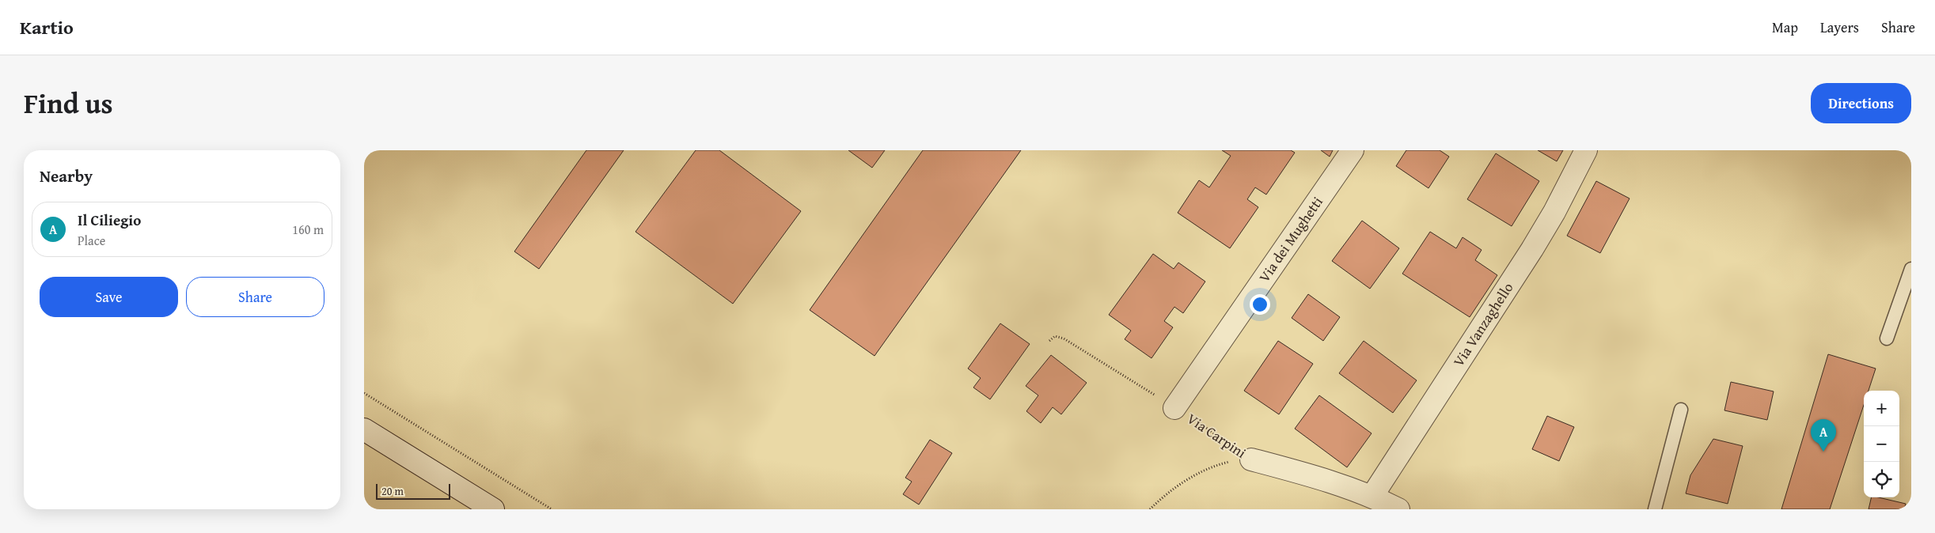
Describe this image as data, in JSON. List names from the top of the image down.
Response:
{
  "streets": {
    "street": ["Via dei Mughetti", "Via Vanzaghello", "Via Carpini"]
  },
  "crossings": [
    ["Via dei Mughetti", "Via Carpini"],
    ["Via Vanzaghello", "Via Carpini"]
  ],
  "scale_bar": "20 m",
  "page": {
    "header": "Kartio",
    "nav": ["Map", "Layers", "Share"],
    "title": "Find us",
    "buttons": [
      "Directions",
      ["Save", "Share"]
    ],
    "heading": "Nearby",
    "list": [
      {
        "mark": "A",
        "name": "Il Ciliegio",
        "note": "Place",
        "value": "160 m"
      }
    ],
    "map_buttons": ["+", "−"],
    "pins": "A",
    "scale": "20 m"
  }
}
